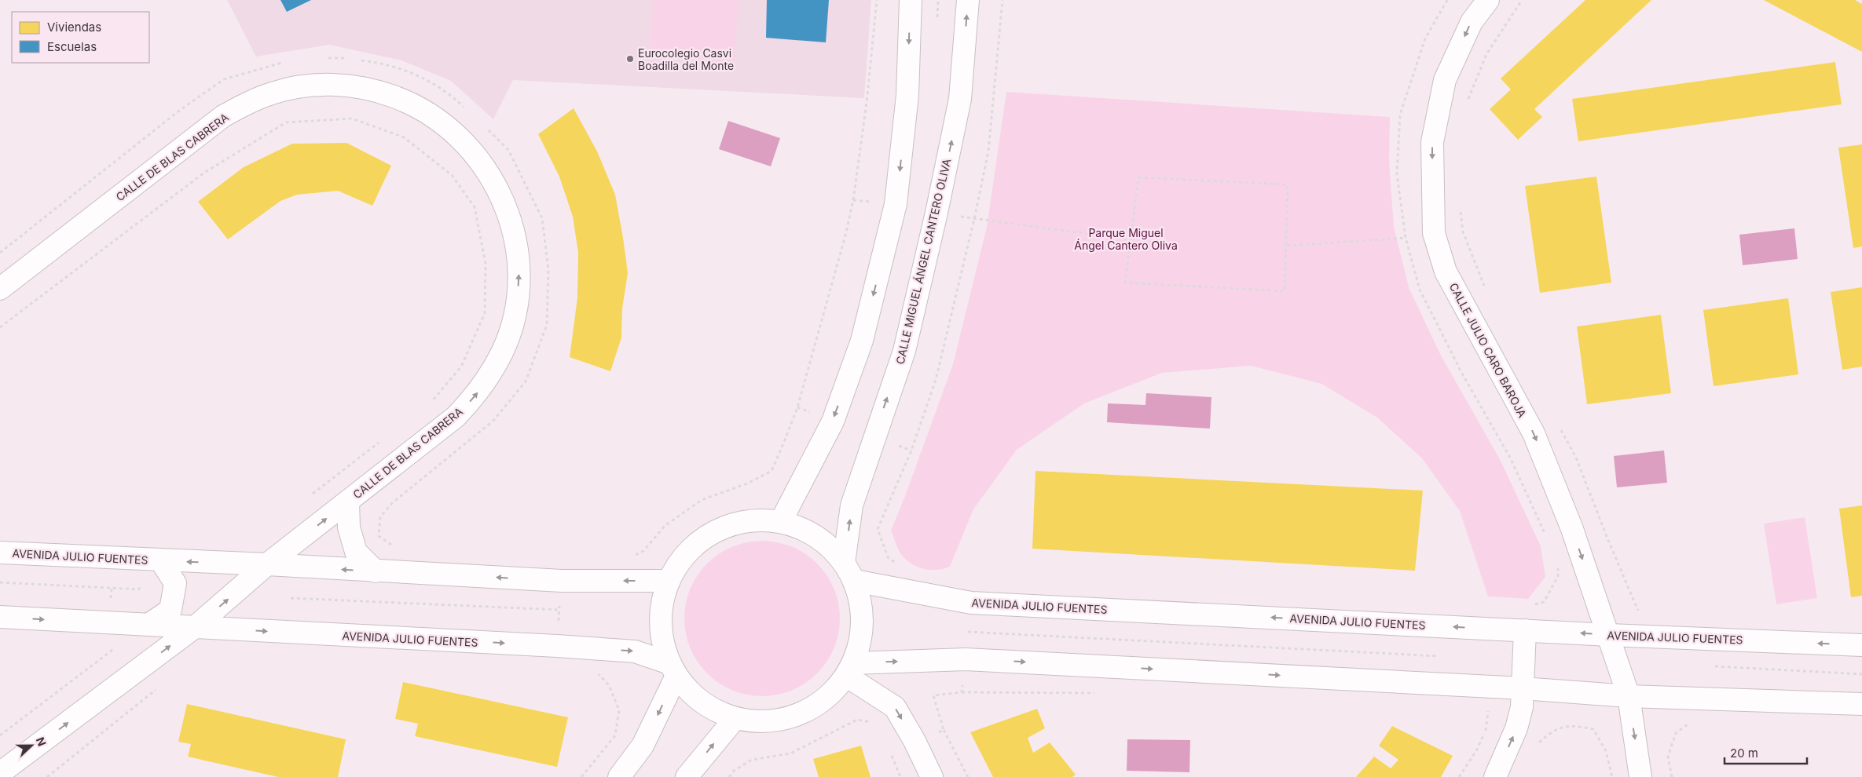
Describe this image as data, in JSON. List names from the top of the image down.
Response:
{
  "streets": {
    "street": [
      "CALLE DE BLAS CABRERA",
      "CALLE MIGUEL ÁNGEL CANTERO OLIVA",
      "CALLE JULIO CARO BAROJA",
      "AVENIDA JULIO FUENTES"
    ]
  },
  "crossings": [
    ["CALLE DE BLAS CABRERA", "AVENIDA JULIO FUENTES"],
    ["CALLE JULIO CARO BAROJA", "AVENIDA JULIO FUENTES"]
  ],
  "one_way": ["CALLE JULIO CARO BAROJA"],
  "parks": ["Parque Miguel Ángel Cantero Oliva"],
  "places": ["Eurocolegio Casvi Boadilla del Monte"],
  "legend": ["Viviendas", "Escuelas"],
  "scale_bar": "20 m",
  "north": "right"
}
